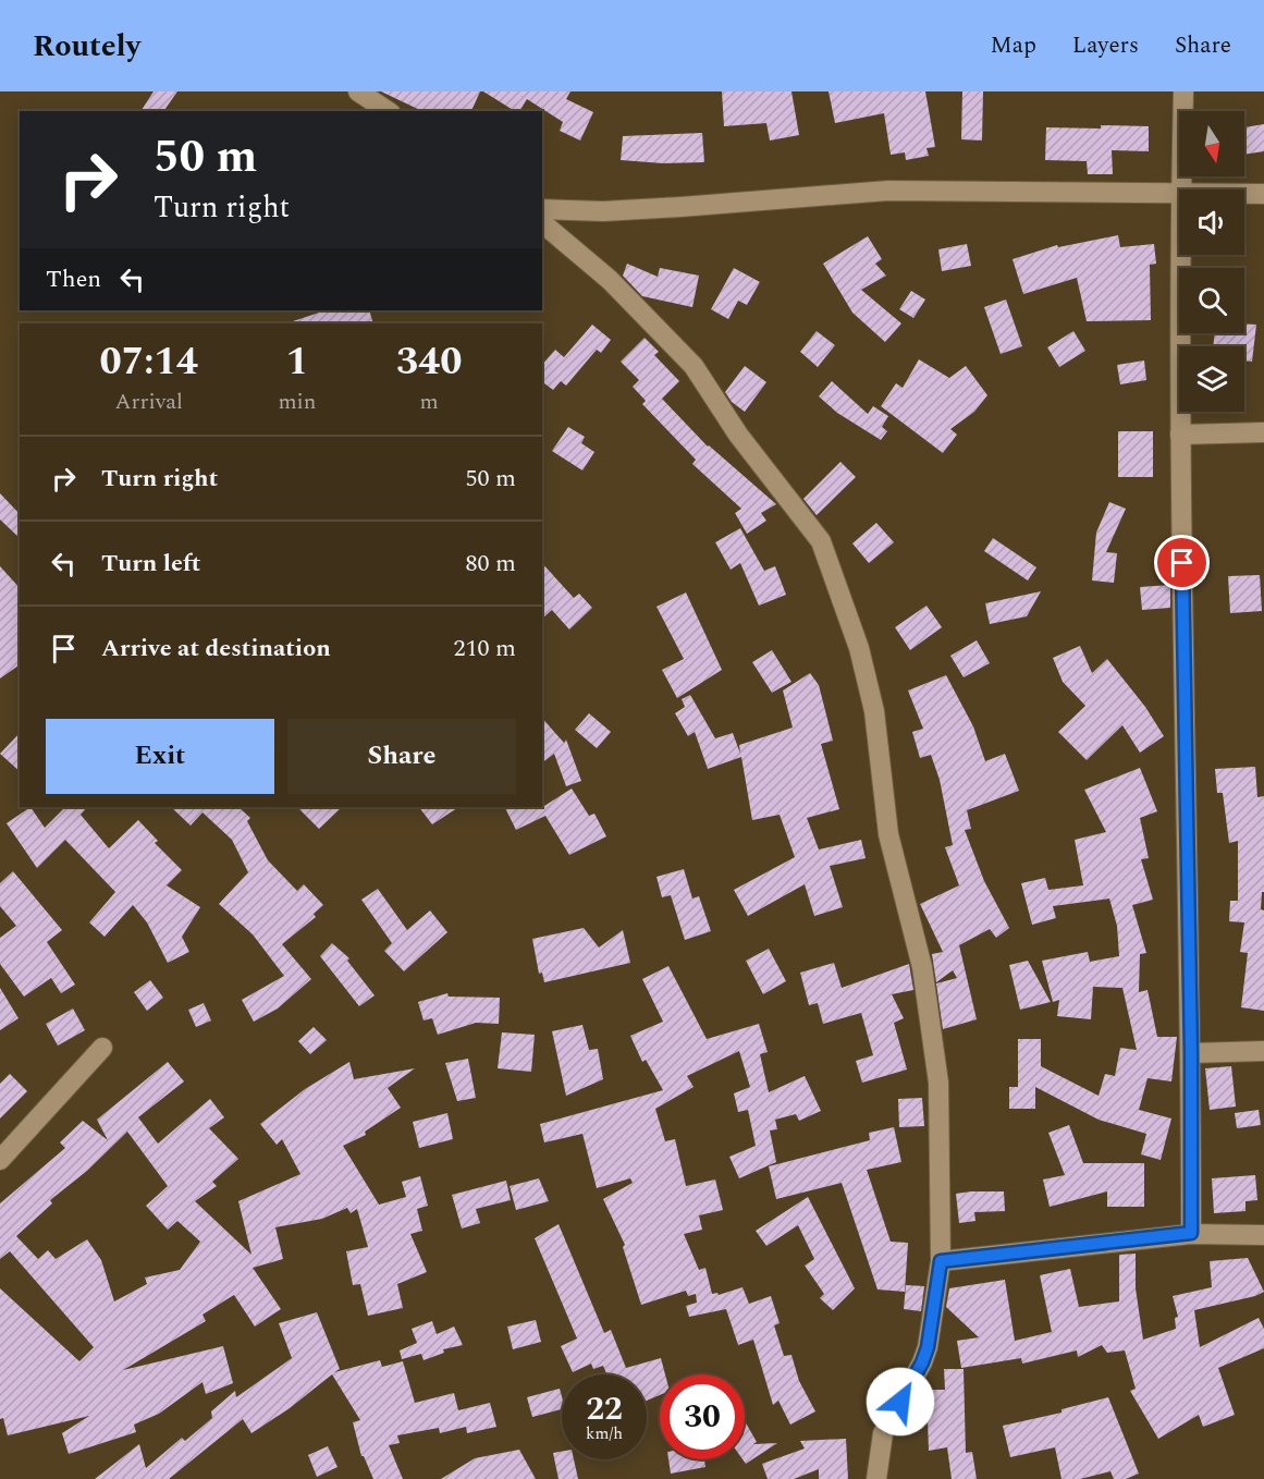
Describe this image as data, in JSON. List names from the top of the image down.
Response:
{
  "north": "bottom",
  "page": {
    "header": "Routely",
    "nav": ["Map", "Layers", "Share"],
    "turn": ["50 m", "Turn right"],
    "then": "Then",
    "eta": [
      "07:14",
      "Arrival",
      "1",
      "min",
      "340",
      "m"
    ],
    "list": [
      {
        "name": "Turn right",
        "value": "50 m"
      },
      {
        "name": "Turn left",
        "value": "80 m"
      },
      {
        "name": "Arrive at destination",
        "value": "210 m"
      }
    ],
    "buttons": ["Exit", "Share"],
    "speed": "22 km/h",
    "limit": "30"
  }
}
